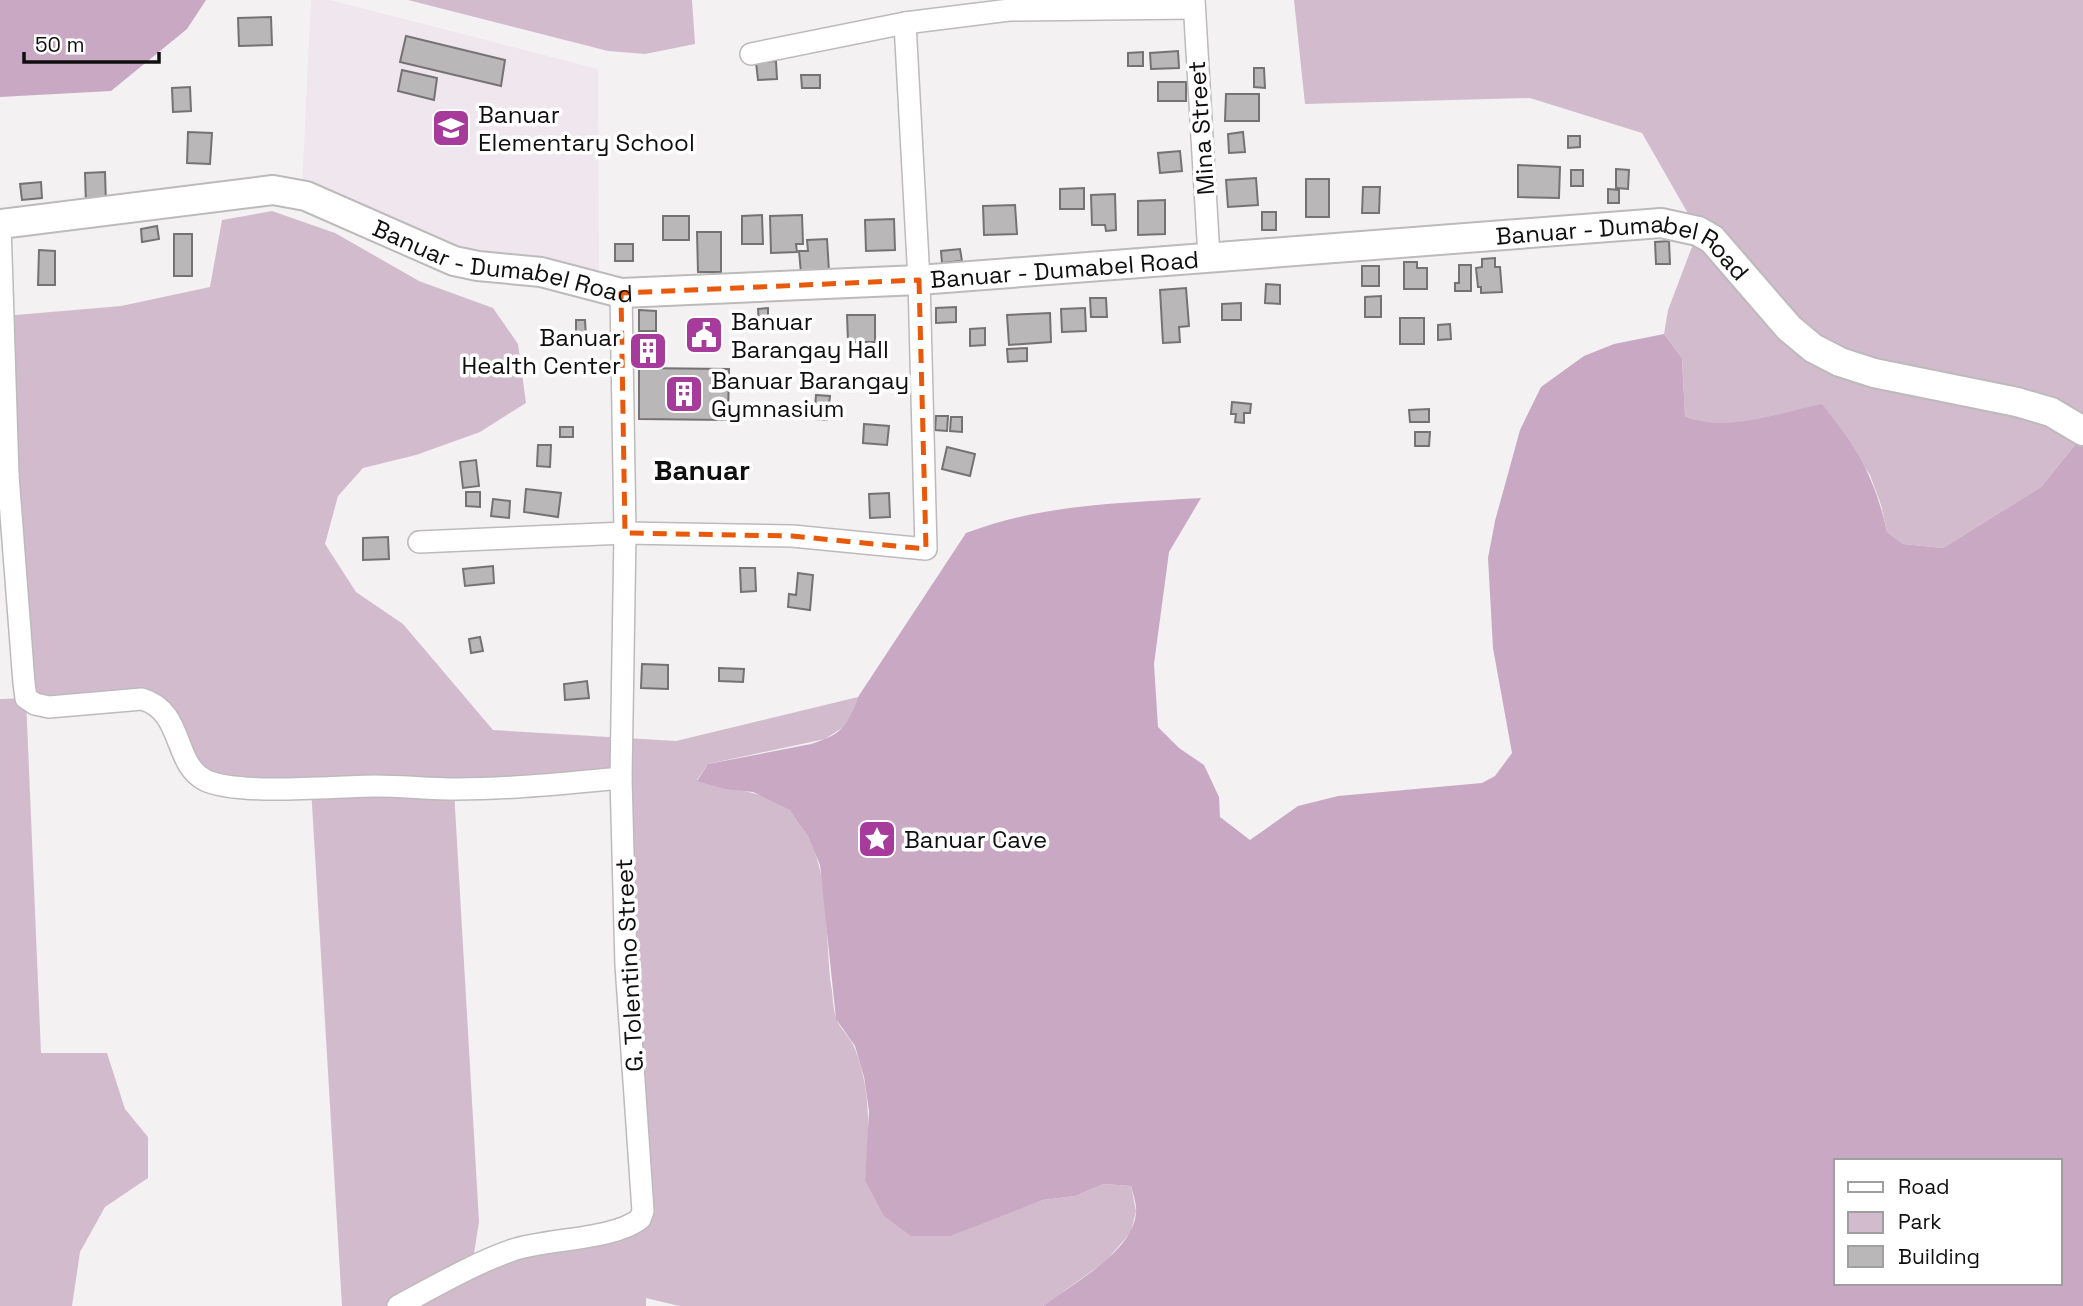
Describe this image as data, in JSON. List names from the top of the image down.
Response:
{
  "streets": {
    "street": ["Mina Street", "Banuar - Dumabel Road", "G. Tolentino Street"]
  },
  "crossings": [
    ["Mina Street", "Banuar - Dumabel Road"],
    ["Banuar - Dumabel Road", "G. Tolentino Street"]
  ],
  "districts": ["Banuar"],
  "places": {
    "school or university": ["Banuar Elementary School"],
    "public building": ["Banuar Barangay Hall"],
    "building": ["Banuar Health Center", "Banuar Barangay Gymnasium"],
    "place": ["Banuar Cave"]
  },
  "legend": ["Road", "Park", "Building"],
  "scale_bar": "50 m"
}
